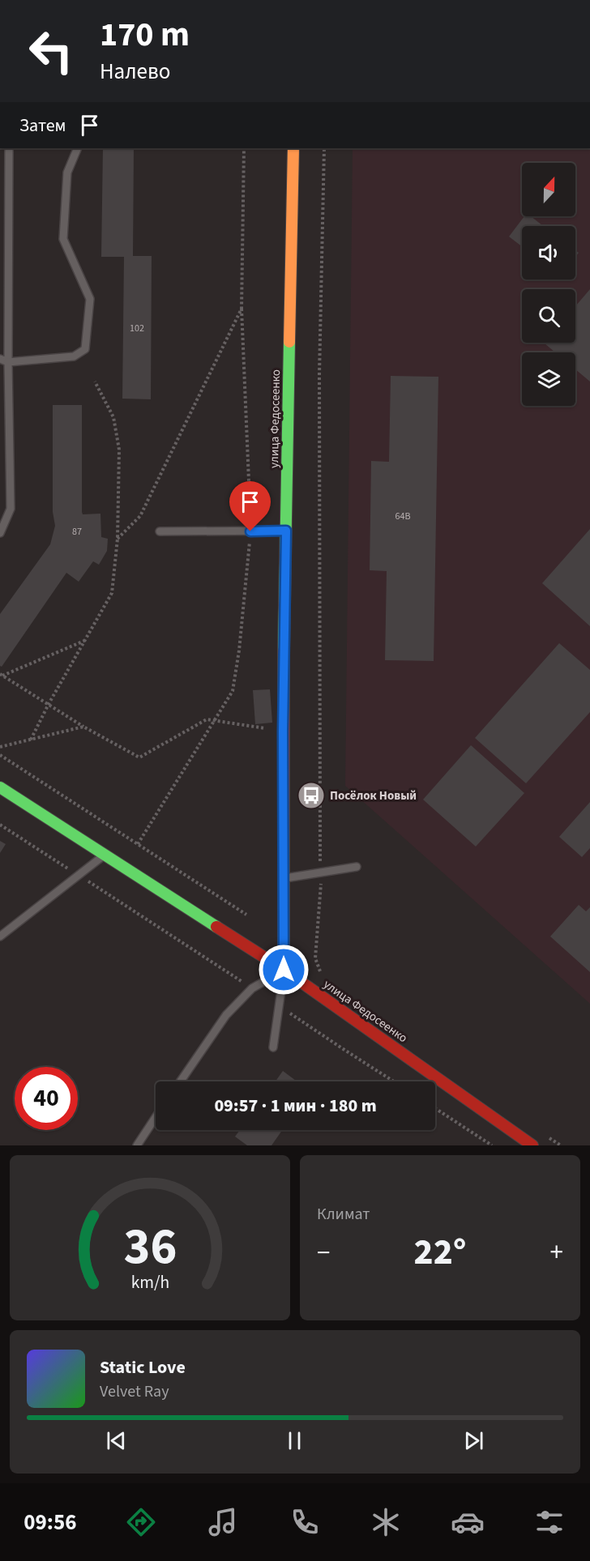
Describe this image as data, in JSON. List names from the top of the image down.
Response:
{
  "streets": {
    "street": ["улица Федосеенко"]
  },
  "places": {
    "bus stop": ["Посёлок Новый"]
  },
  "house_numbers": ["102", "64В", "87"],
  "north": "top",
  "page": {
    "turn": ["170 m", "Налево"],
    "then": "Затем",
    "limit": "40",
    "trip": "09:57 · 1 мин · 180 m",
    "tile": "Климат",
    "heat": ["−", "22°", "+"],
    "song": ["Static Love", "Velvet Ray"],
    "tabs": "09:56",
    "gauge": ["36", "km/h"]
  }
}
